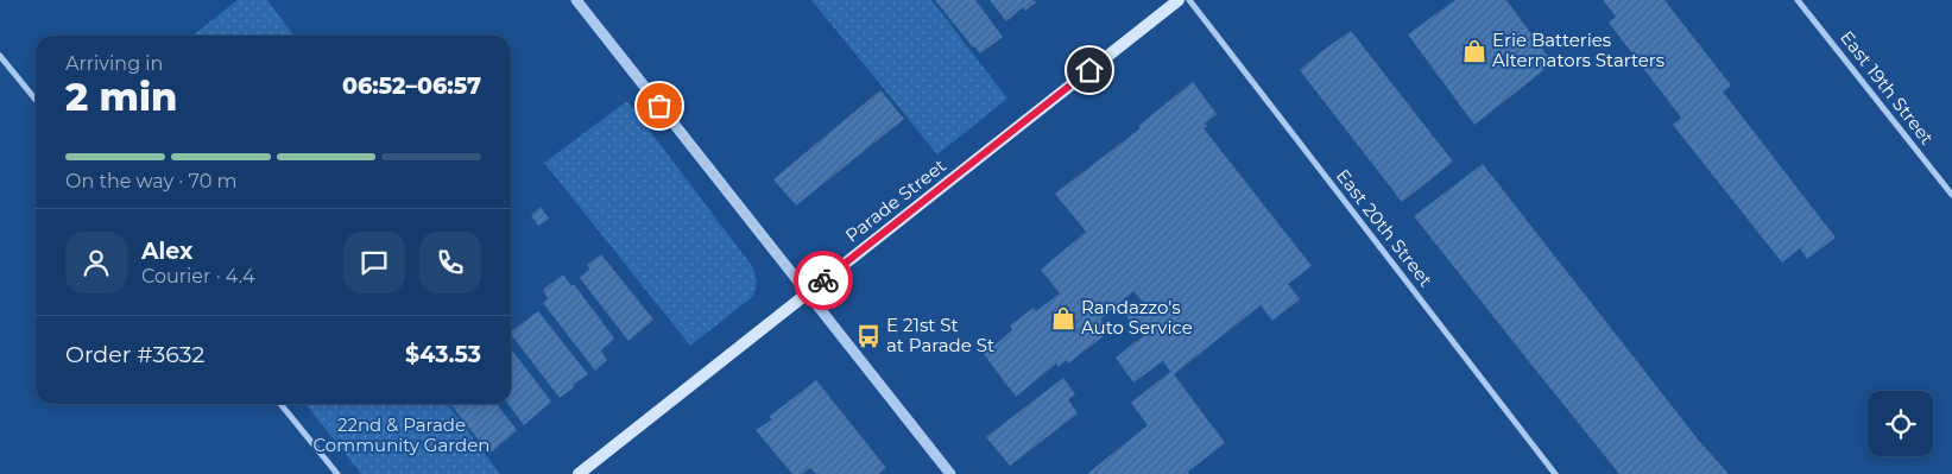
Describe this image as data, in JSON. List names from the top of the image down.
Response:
{
  "streets": {
    "main road": ["Parade Street"],
    "street": ["East 19th Street", "East 20th Street"]
  },
  "parks": ["22nd & Parade Community Garden"],
  "places": {
    "shop": ["Erie Batteries Alternators Starters", "Randazzo's Auto Service"],
    "bus stop": ["E 21st St at Parade St"]
  },
  "page": {
    "heading": ["2 min", "Arriving in", "06:52–06:57"],
    "panel": [
      "Alex",
      "Courier · 4.4",
      "Order #3632",
      "$43.53"
    ],
    "bar": "On the way · 70 m"
  }
}
